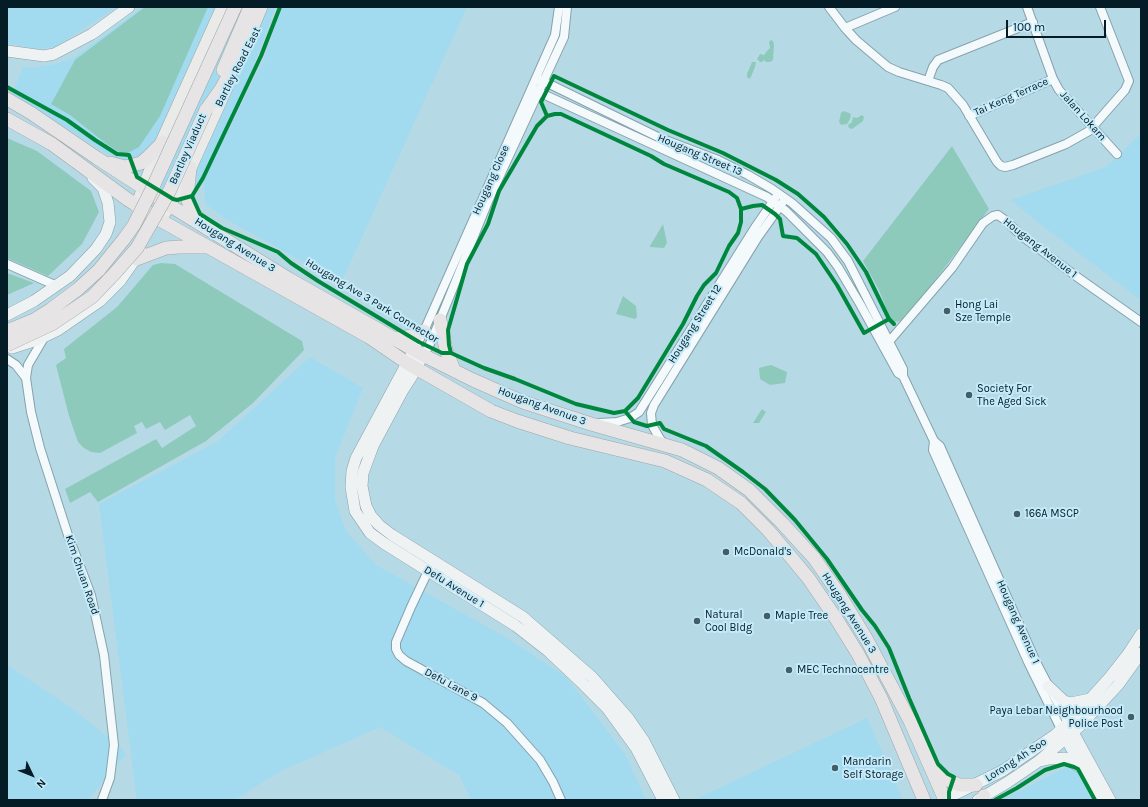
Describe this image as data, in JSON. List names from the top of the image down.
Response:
{
  "streets": {
    "highway": ["Bartley Viaduct", "Hougang Avenue 3"],
    "main road": [
      "Bartley Road East",
      "Hougang Avenue 1",
      "Defu Avenue 1",
      "Lorong Ah Soo"
    ],
    "street": [
      "Tai Keng Terrace",
      "Jalan Lokam",
      "Hougang Street 13",
      "Hougang Close",
      "Hougang Street 12",
      "Kim Chuan Road",
      "Defu Lane 9"
    ],
    "cycle path": ["Hougang Ave 3 Park Connector"]
  },
  "crossings": [
    ["Bartley Road East", "Bartley Viaduct"],
    ["Bartley Road East", "Hougang Avenue 3"],
    ["Tai Keng Terrace", "Jalan Lokam"],
    ["Hougang Street 13", "Hougang Close"],
    ["Hougang Street 13", "Hougang Avenue 1"],
    ["Hougang Street 13", "Hougang Street 12"],
    ["Hougang Close", "Hougang Avenue 3"],
    ["Hougang Close", "Defu Avenue 1"],
    ["Hougang Avenue 3", "Hougang Street 12"],
    ["Hougang Avenue 3", "Defu Avenue 1"],
    ["Hougang Avenue 3", "Lorong Ah Soo"],
    ["Hougang Avenue 1", "Lorong Ah Soo"],
    ["Defu Avenue 1", "Defu Lane 9"]
  ],
  "places": [
    "Hong Lai Sze Temple",
    "Society For The Aged Sick",
    "166A MSCP",
    "McDonald's",
    "Maple Tree",
    "Natural Cool Bldg",
    "MEC Technocentre",
    "Paya Lebar Neighbourhood Police Post",
    "Mandarin Self Storage"
  ],
  "scale_bar": "100 m",
  "north": "bottom right"
}
